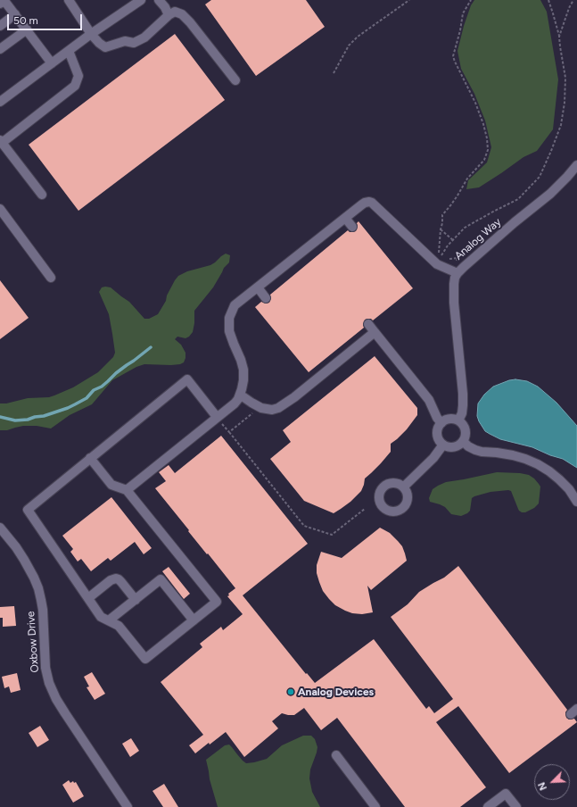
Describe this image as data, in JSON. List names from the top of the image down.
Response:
{
  "streets": {
    "street": ["Analog Way", "Oxbow Drive"]
  },
  "places": ["Analog Devices"],
  "scale_bar": "50 m",
  "north": "bottom left"
}
